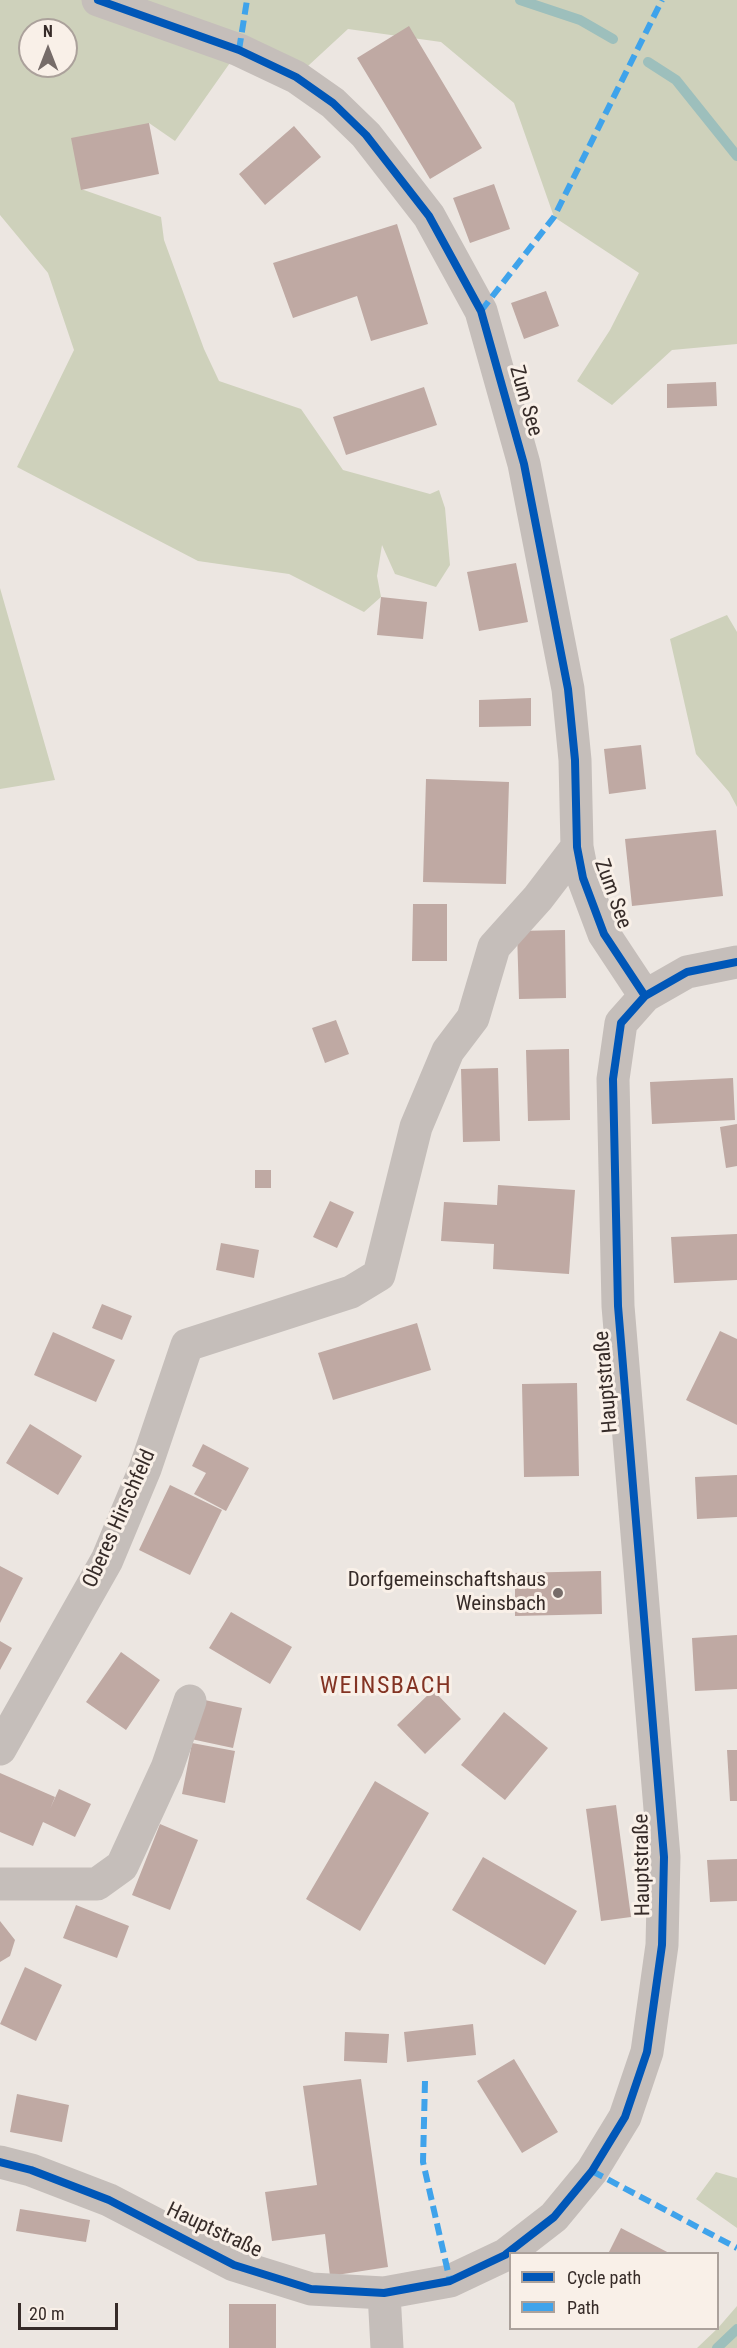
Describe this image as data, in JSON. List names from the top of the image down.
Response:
{
  "streets": {
    "street": ["Zum See", "Hauptstraße", "Oberes Hirschfeld"]
  },
  "crossings": [
    ["Zum See", "Hauptstraße"],
    ["Zum See", "Oberes Hirschfeld"]
  ],
  "districts": ["WEINSBACH"],
  "places": ["Dorfgemeinschaftshaus Weinsbach"],
  "legend": ["Cycle path", "Path"],
  "scale_bar": "20 m",
  "north": "top"
}
